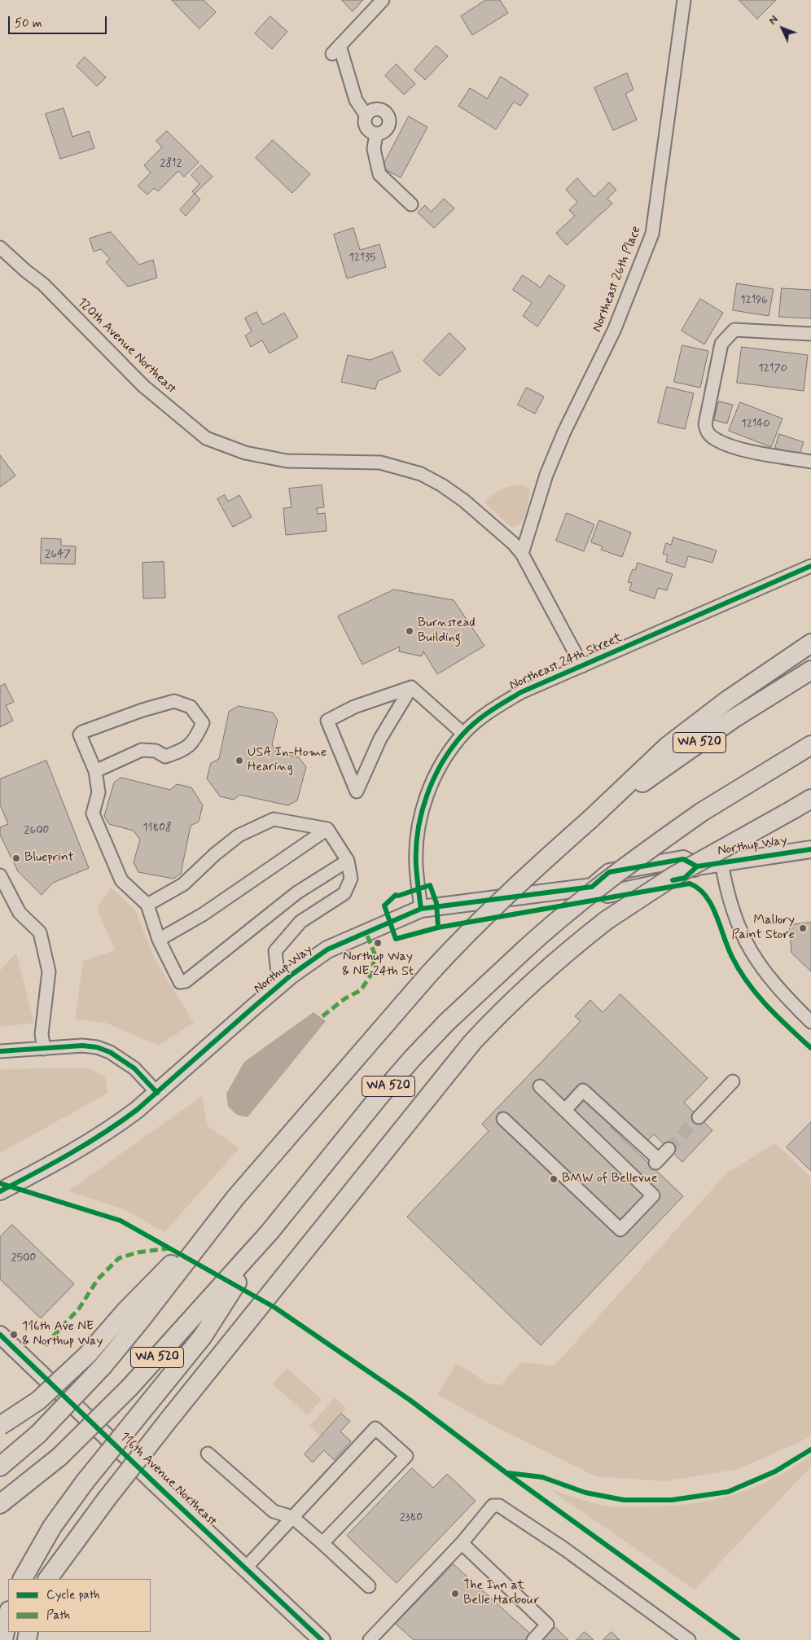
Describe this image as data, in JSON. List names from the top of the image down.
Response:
{
  "streets": {
    "highway": ["WA 520"],
    "main road": ["Northup Way", "116th Avenue Northeast"],
    "street": ["Northeast 26th Place", "120th Avenue Northeast", "Northeast 24th Street"]
  },
  "crossings": [
    ["Northeast 26th Place", "120th Avenue Northeast"],
    ["120th Avenue Northeast", "Northeast 24th Street"],
    ["Northeast 24th Street", "Northup Way"]
  ],
  "places": [
    "Burnstead Building",
    "USA In-Home Hearing",
    "Blueprint",
    "Mallory Paint Store",
    "Northup Way & NE 24th St",
    "BMW of Bellevue",
    "116th Ave NE & Northup Way",
    "The Inn at Belle Harbour"
  ],
  "house_numbers": [
    "2812",
    "12135",
    "12196",
    "12170",
    "12140",
    "2647",
    "11808",
    "2600",
    "2500",
    "2380"
  ],
  "legend": ["Cycle path", "Path"],
  "scale_bar": "50 m",
  "north": "top left"
}
